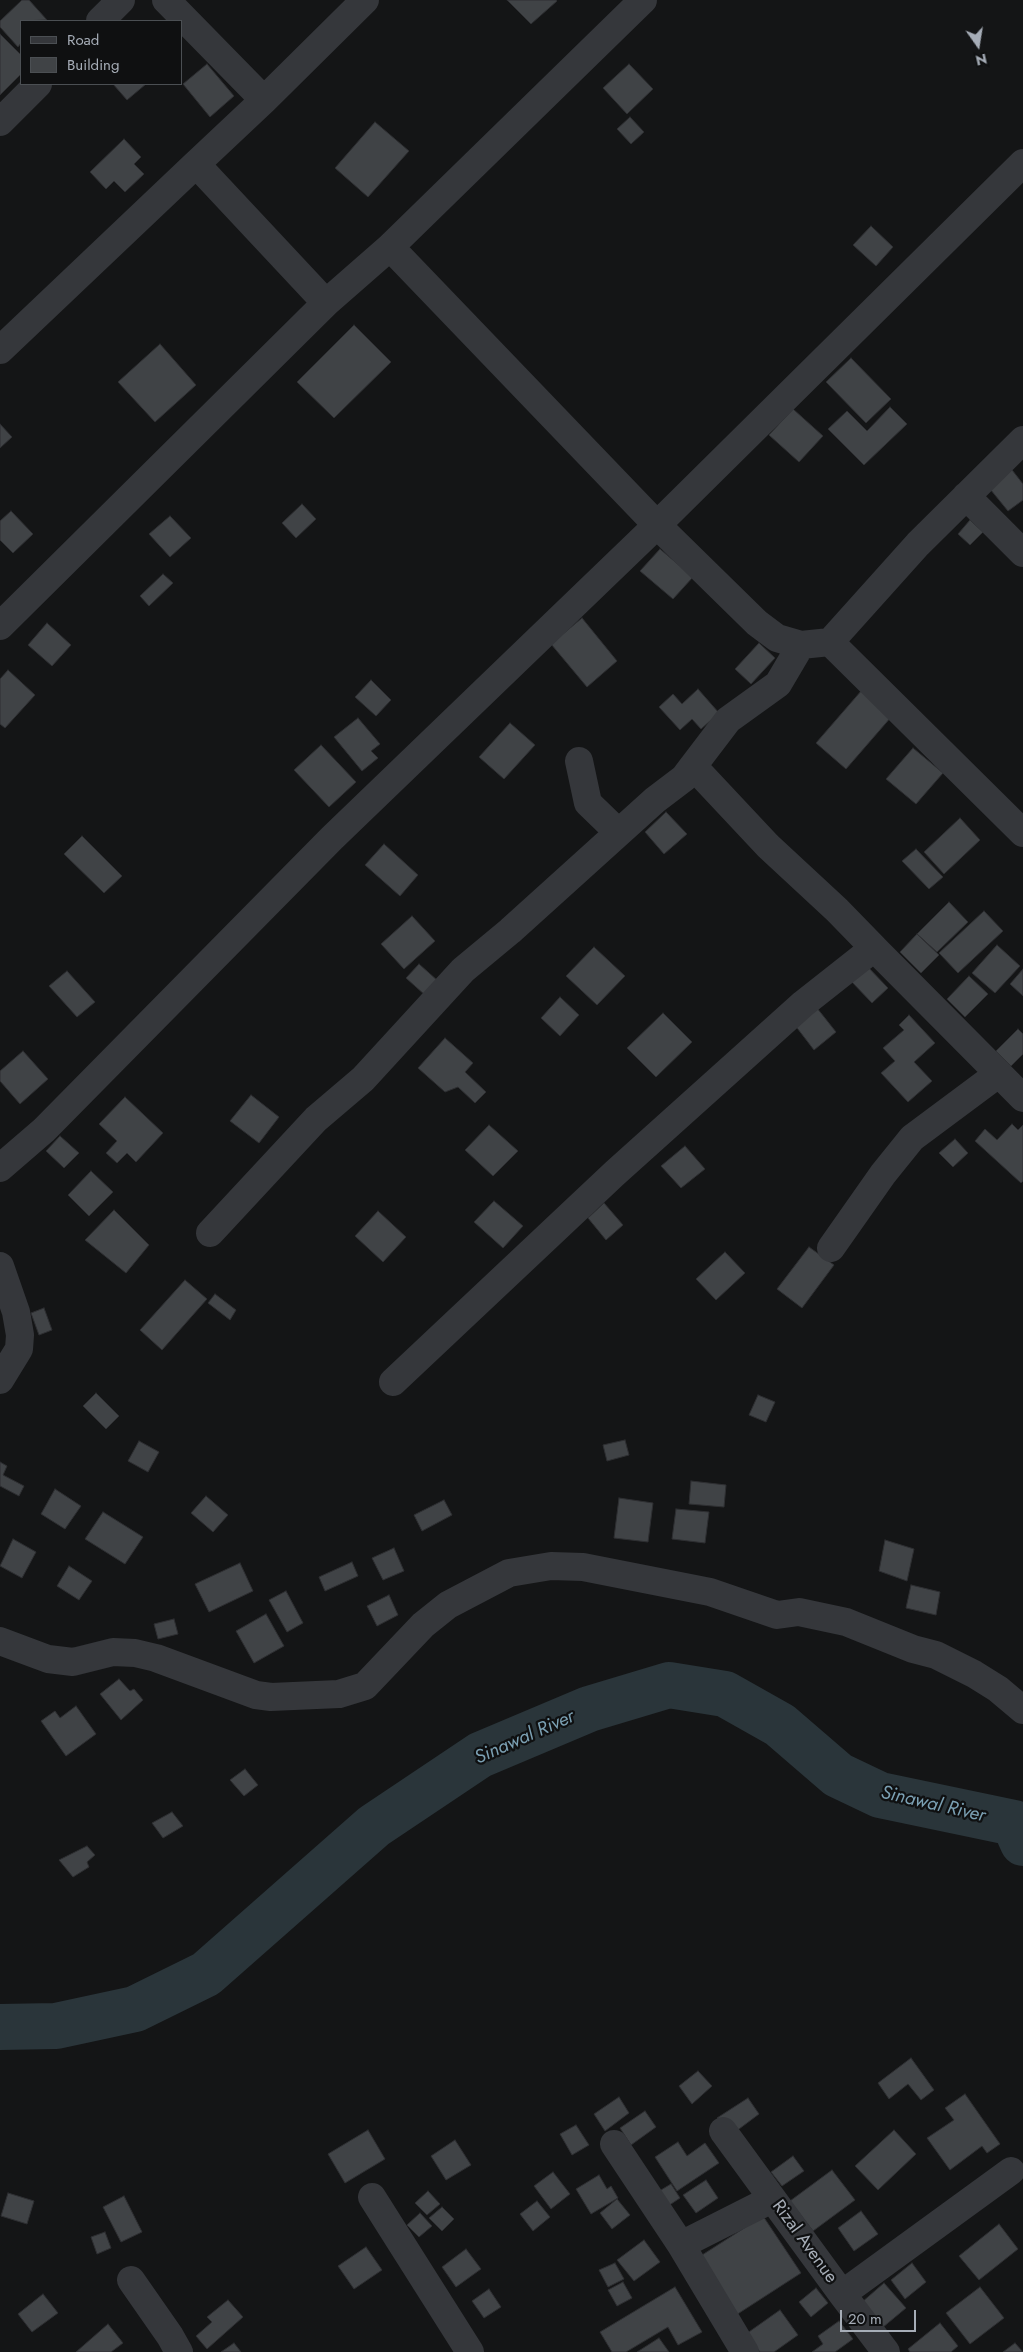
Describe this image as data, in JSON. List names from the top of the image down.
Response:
{
  "streets": {
    "street": ["Rizal Avenue"]
  },
  "water": ["Sinawal River"],
  "legend": ["Road", "Building"],
  "scale_bar": "20 m",
  "north": "bottom"
}
